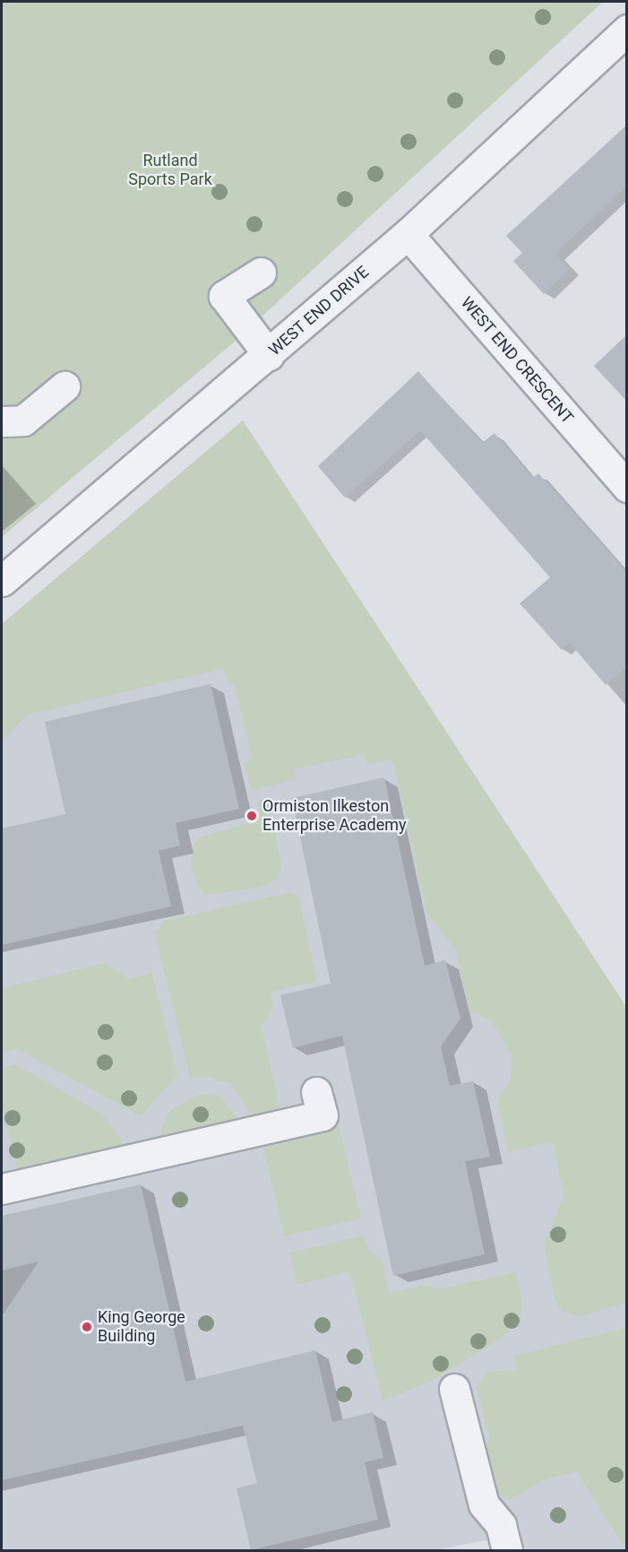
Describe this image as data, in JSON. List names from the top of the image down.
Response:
{
  "streets": {
    "street": ["WEST END DRIVE", "WEST END CRESCENT"]
  },
  "crossings": [
    ["WEST END DRIVE", "WEST END CRESCENT"]
  ],
  "parks": ["Rutland Sports Park"],
  "places": ["Ormiston Ilkeston Enterprise Academy", "King George Building"]
}
